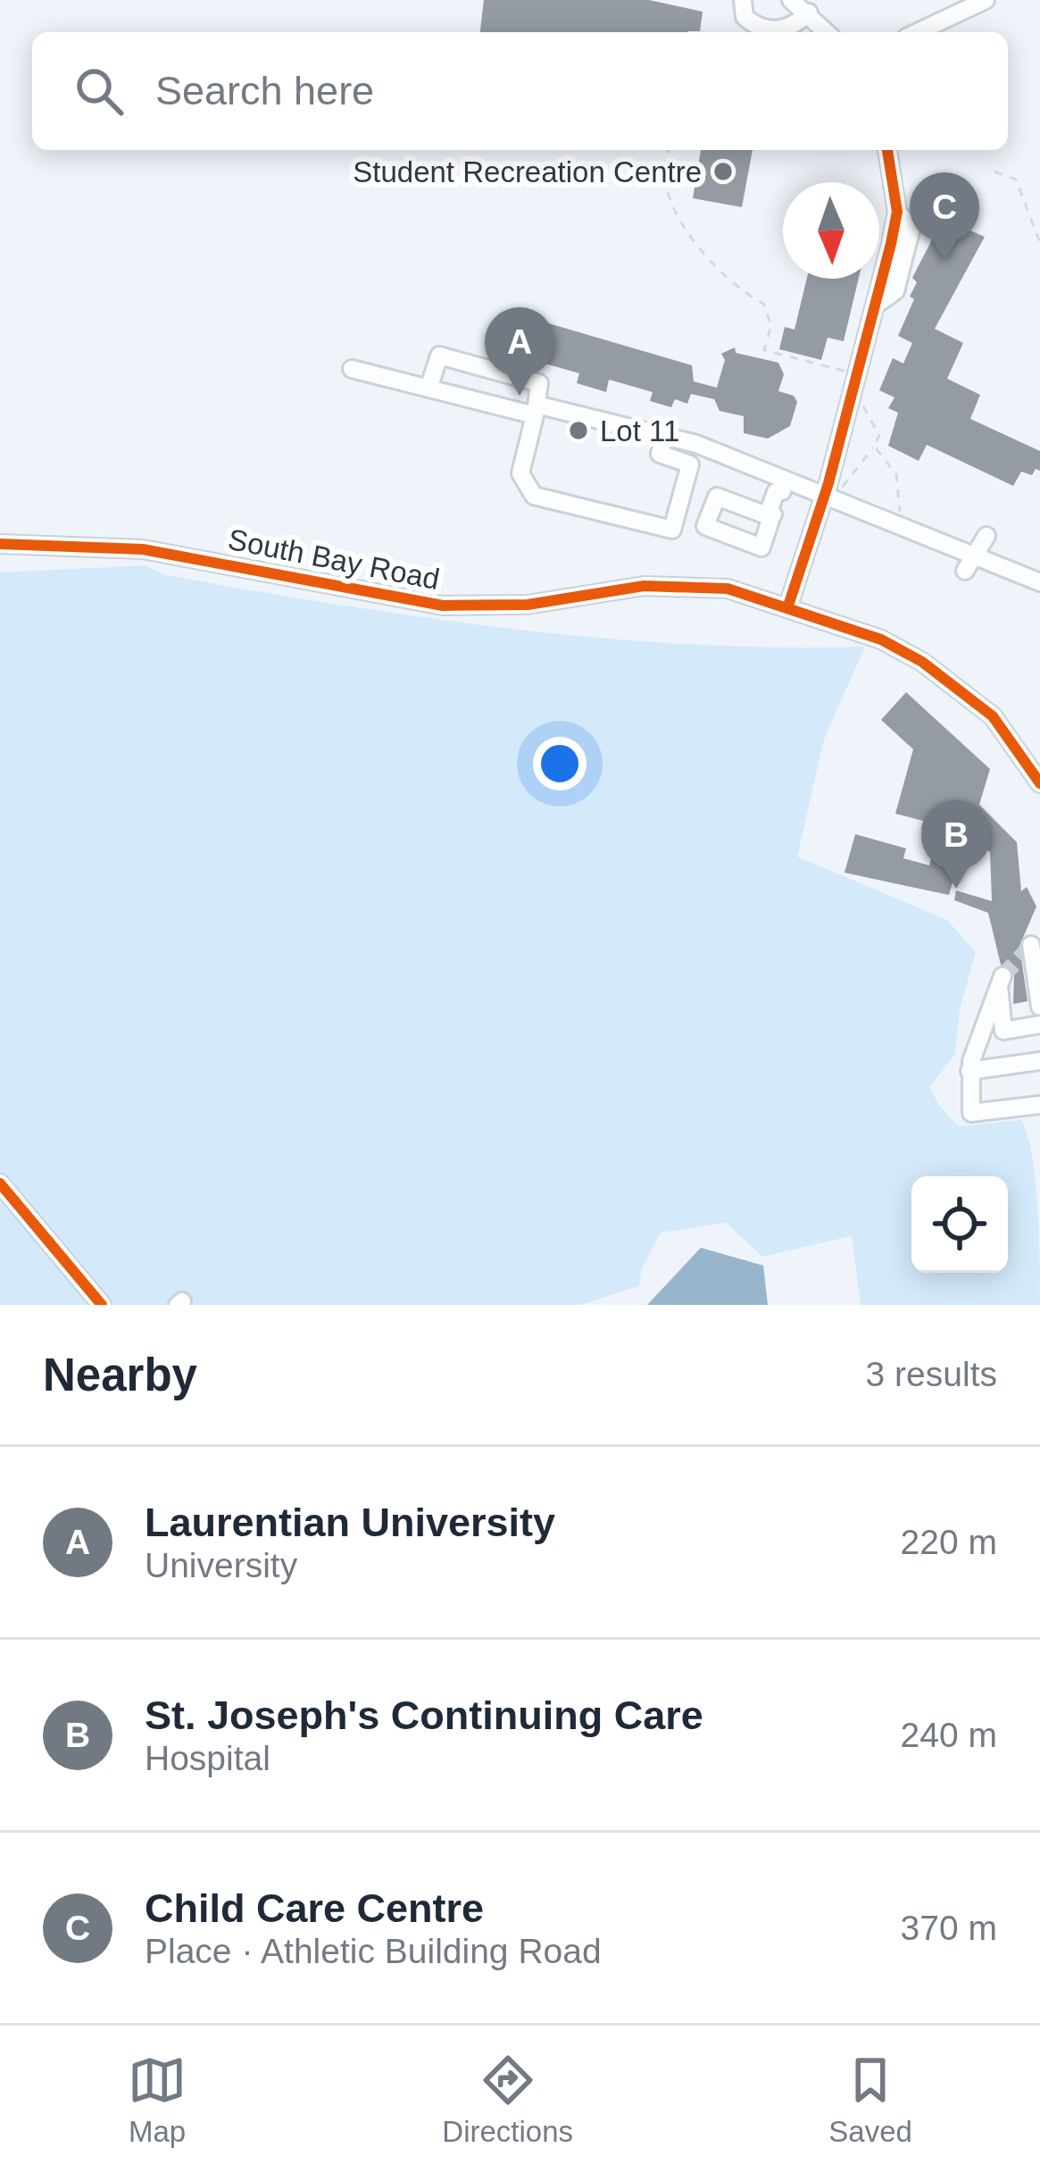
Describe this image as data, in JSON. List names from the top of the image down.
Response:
{
  "streets": {
    "street": ["South Bay Road"]
  },
  "places": ["Student Recreation Centre", "Lot 11"],
  "north": "bottom",
  "page": {
    "search": "Search here",
    "pins": ["C", "A", "B"],
    "heading": ["Nearby", "3 results"],
    "list": [
      {
        "mark": "A",
        "name": "Laurentian University",
        "note": "University",
        "value": "220 m"
      },
      {
        "mark": "B",
        "name": "St. Joseph's Continuing Care",
        "note": "Hospital",
        "value": "240 m"
      },
      {
        "mark": "C",
        "name": "Child Care Centre",
        "note": "Place · Athletic Building Road",
        "value": "370 m"
      }
    ],
    "nav": ["Map", "Directions", "Saved"]
  }
}
